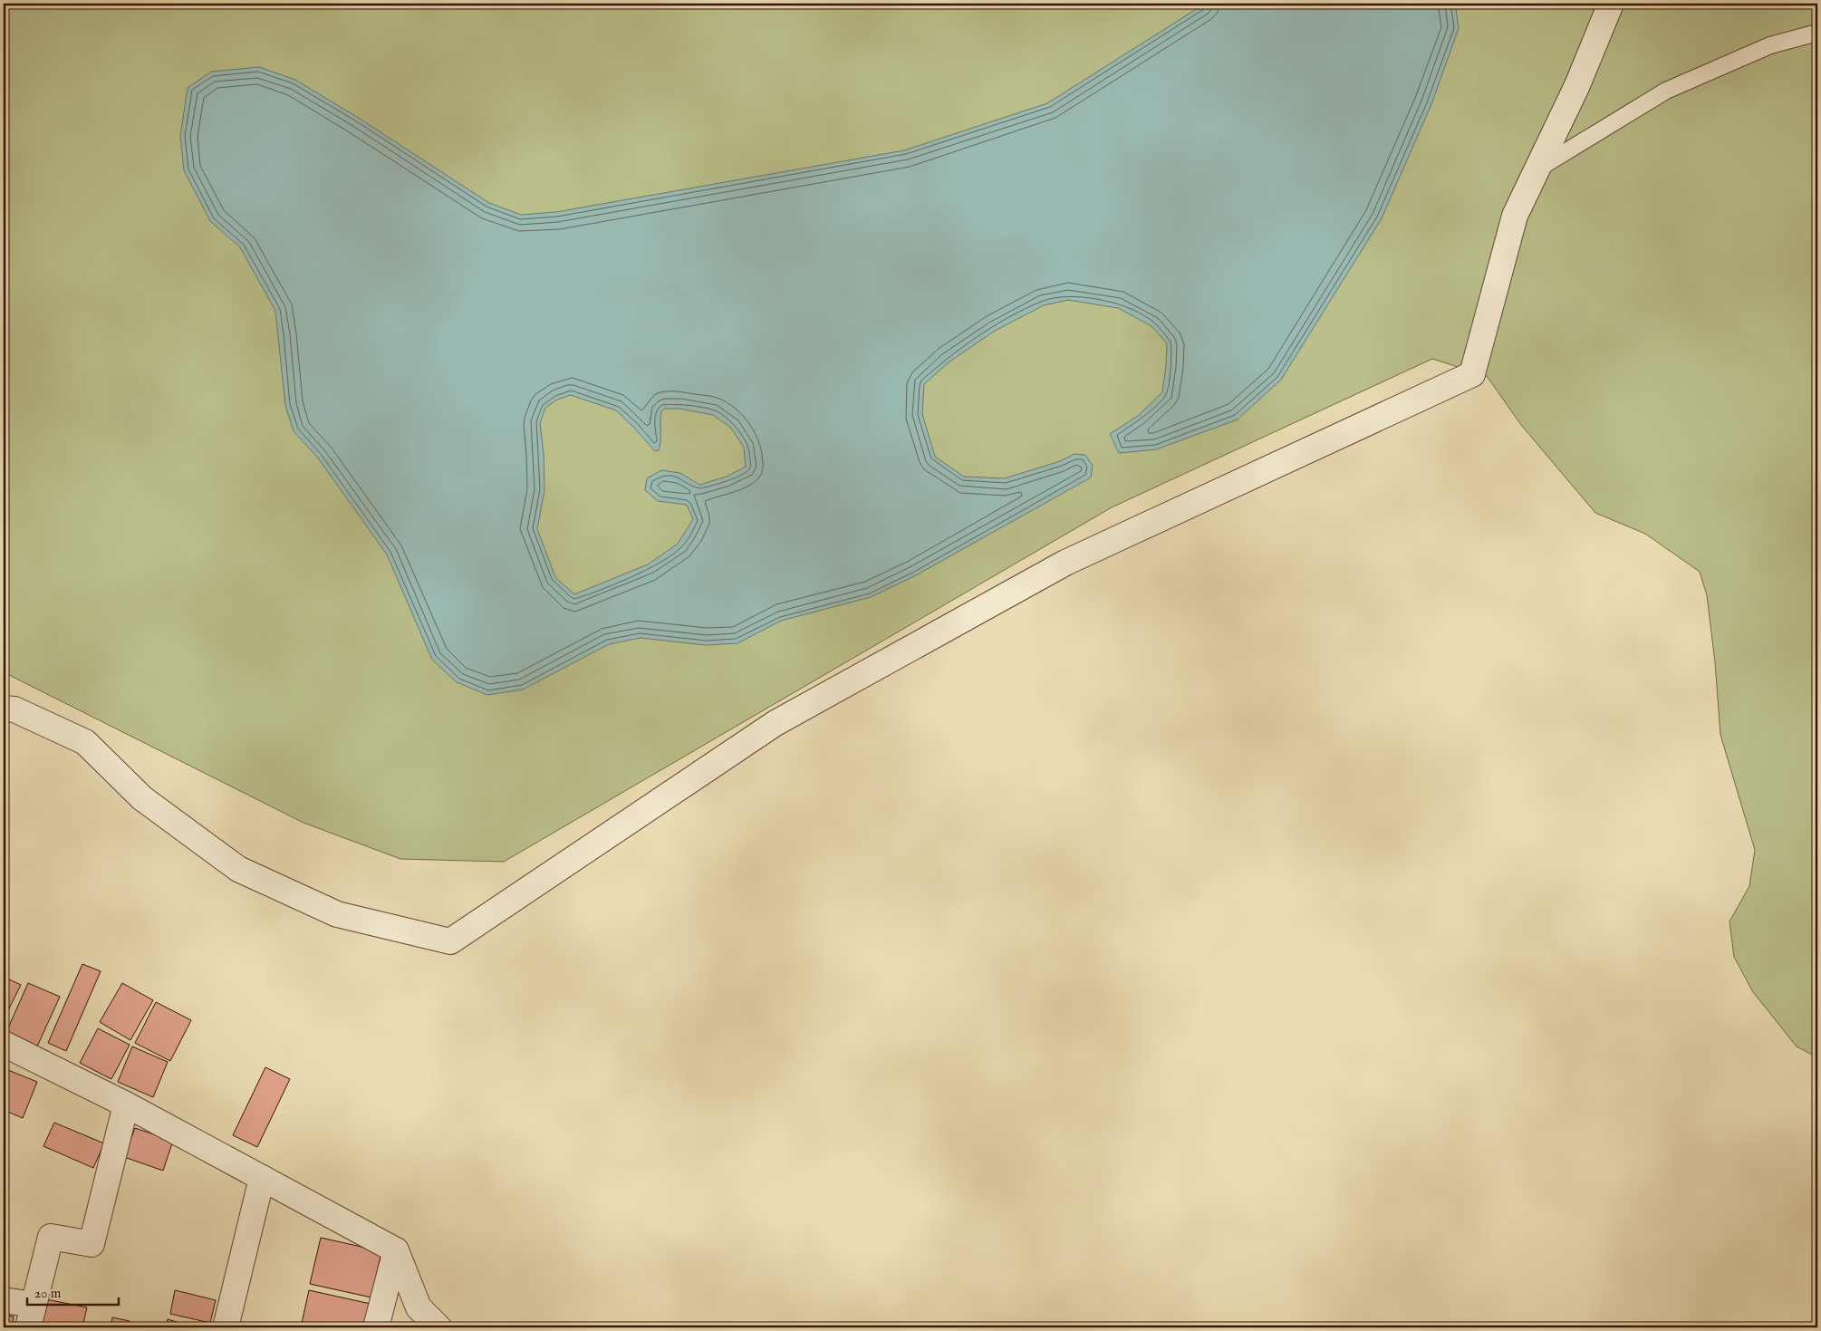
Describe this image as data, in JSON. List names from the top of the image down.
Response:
{
  "scale_bar": "20 m"
}
